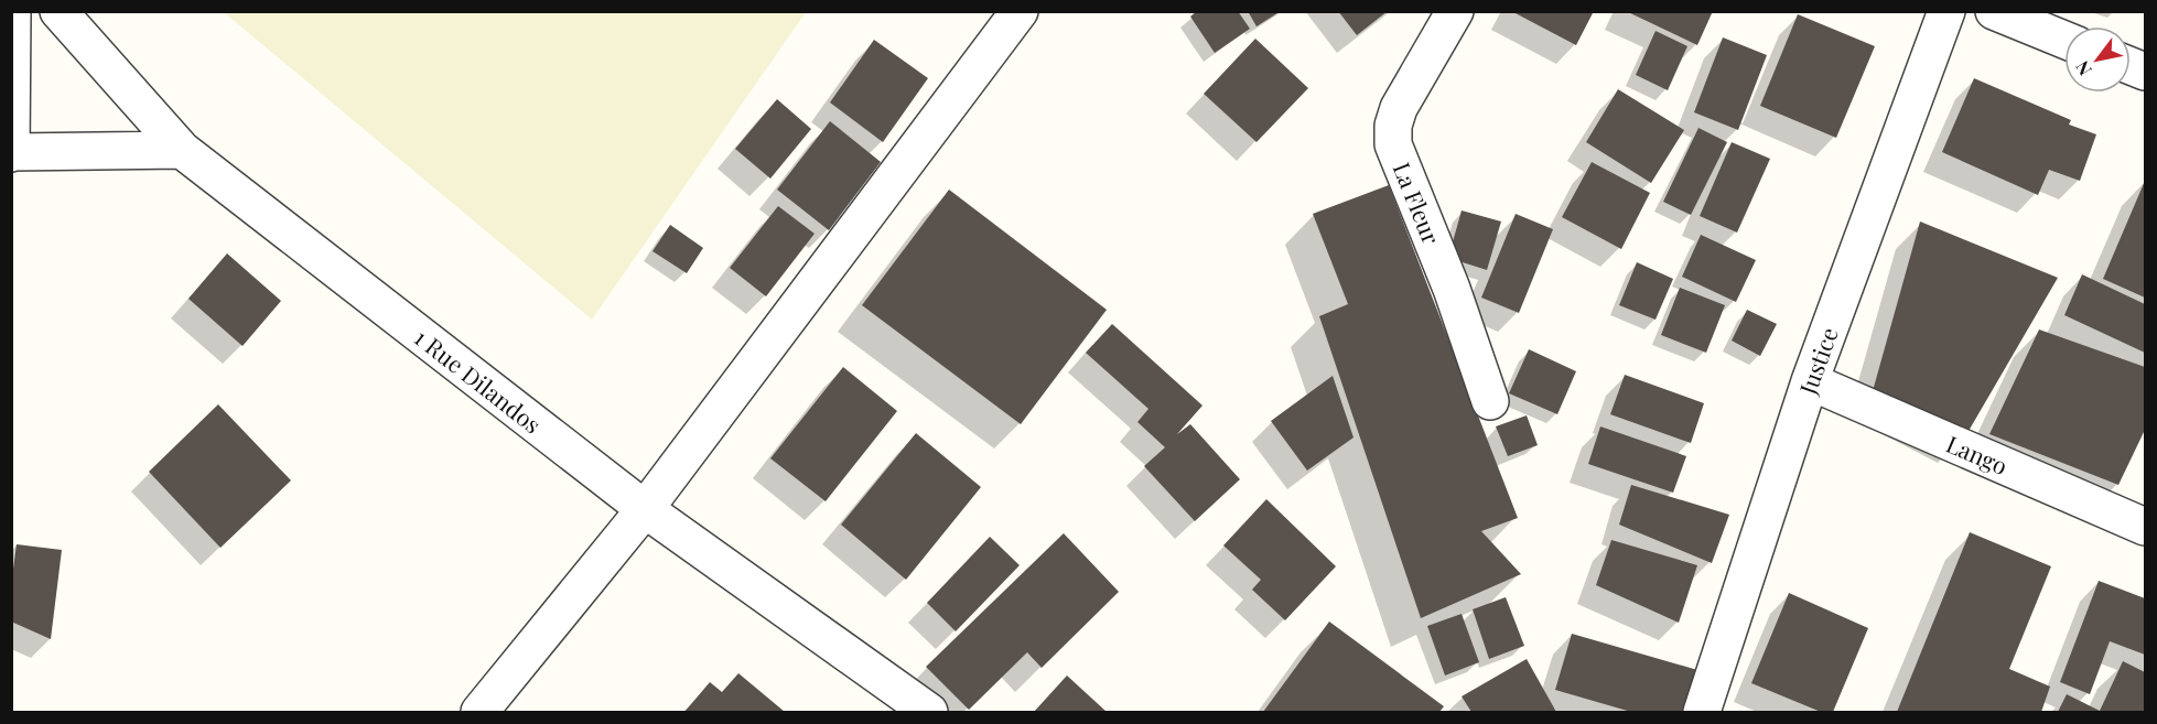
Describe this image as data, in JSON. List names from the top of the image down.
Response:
{
  "streets": {
    "street": [
      "La Fleur",
      "Justice",
      "1 Rue Dilandos",
      "Lango"
    ]
  },
  "crossings": [
    ["Justice", "Lango"]
  ],
  "north": "bottom left"
}
